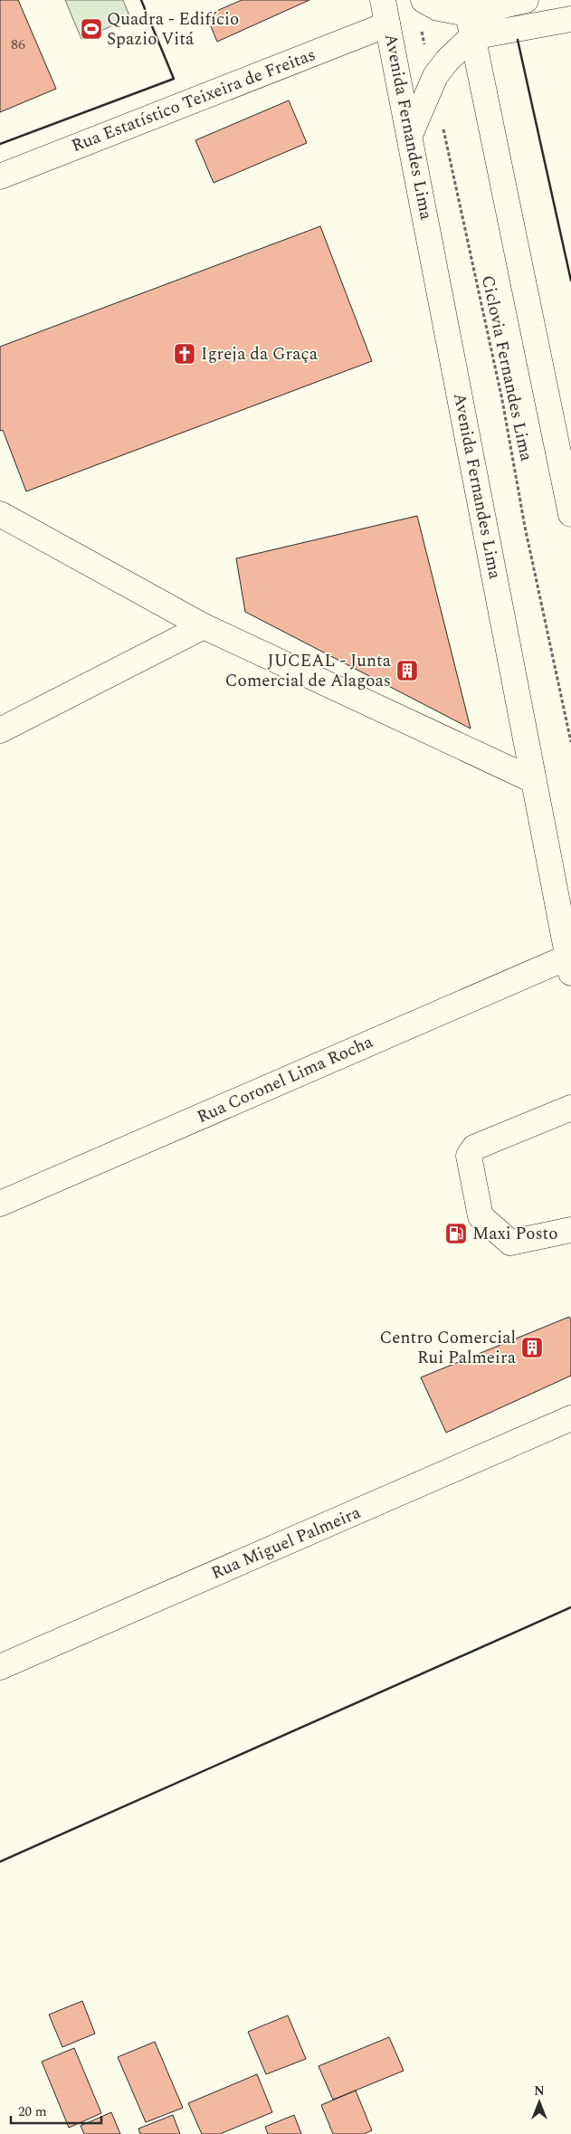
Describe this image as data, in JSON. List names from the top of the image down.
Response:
{
  "streets": {
    "main road": [
      "Rua Estatístico Teixeira de Freitas",
      "Avenida Fernandes Lima",
      "Rua Coronel Lima Rocha",
      "Rua Miguel Palmeira"
    ],
    "path": ["Ciclovia Fernandes Lima"]
  },
  "crossings": [
    ["Rua Estatístico Teixeira de Freitas", "Avenida Fernandes Lima"],
    ["Avenida Fernandes Lima", "Rua Coronel Lima Rocha"]
  ],
  "places": {
    "sports": ["Quadra - Edifício Spazio Vitá"],
    "church": ["Igreja da Graça"],
    "building": ["JUCEAL - Junta Comercial de Alagoas", "Centro Comercial Rui Palmeira"],
    "fuel station": ["Maxi Posto"]
  },
  "house_numbers": ["86"],
  "scale_bar": "20 m",
  "north": "top"
}
